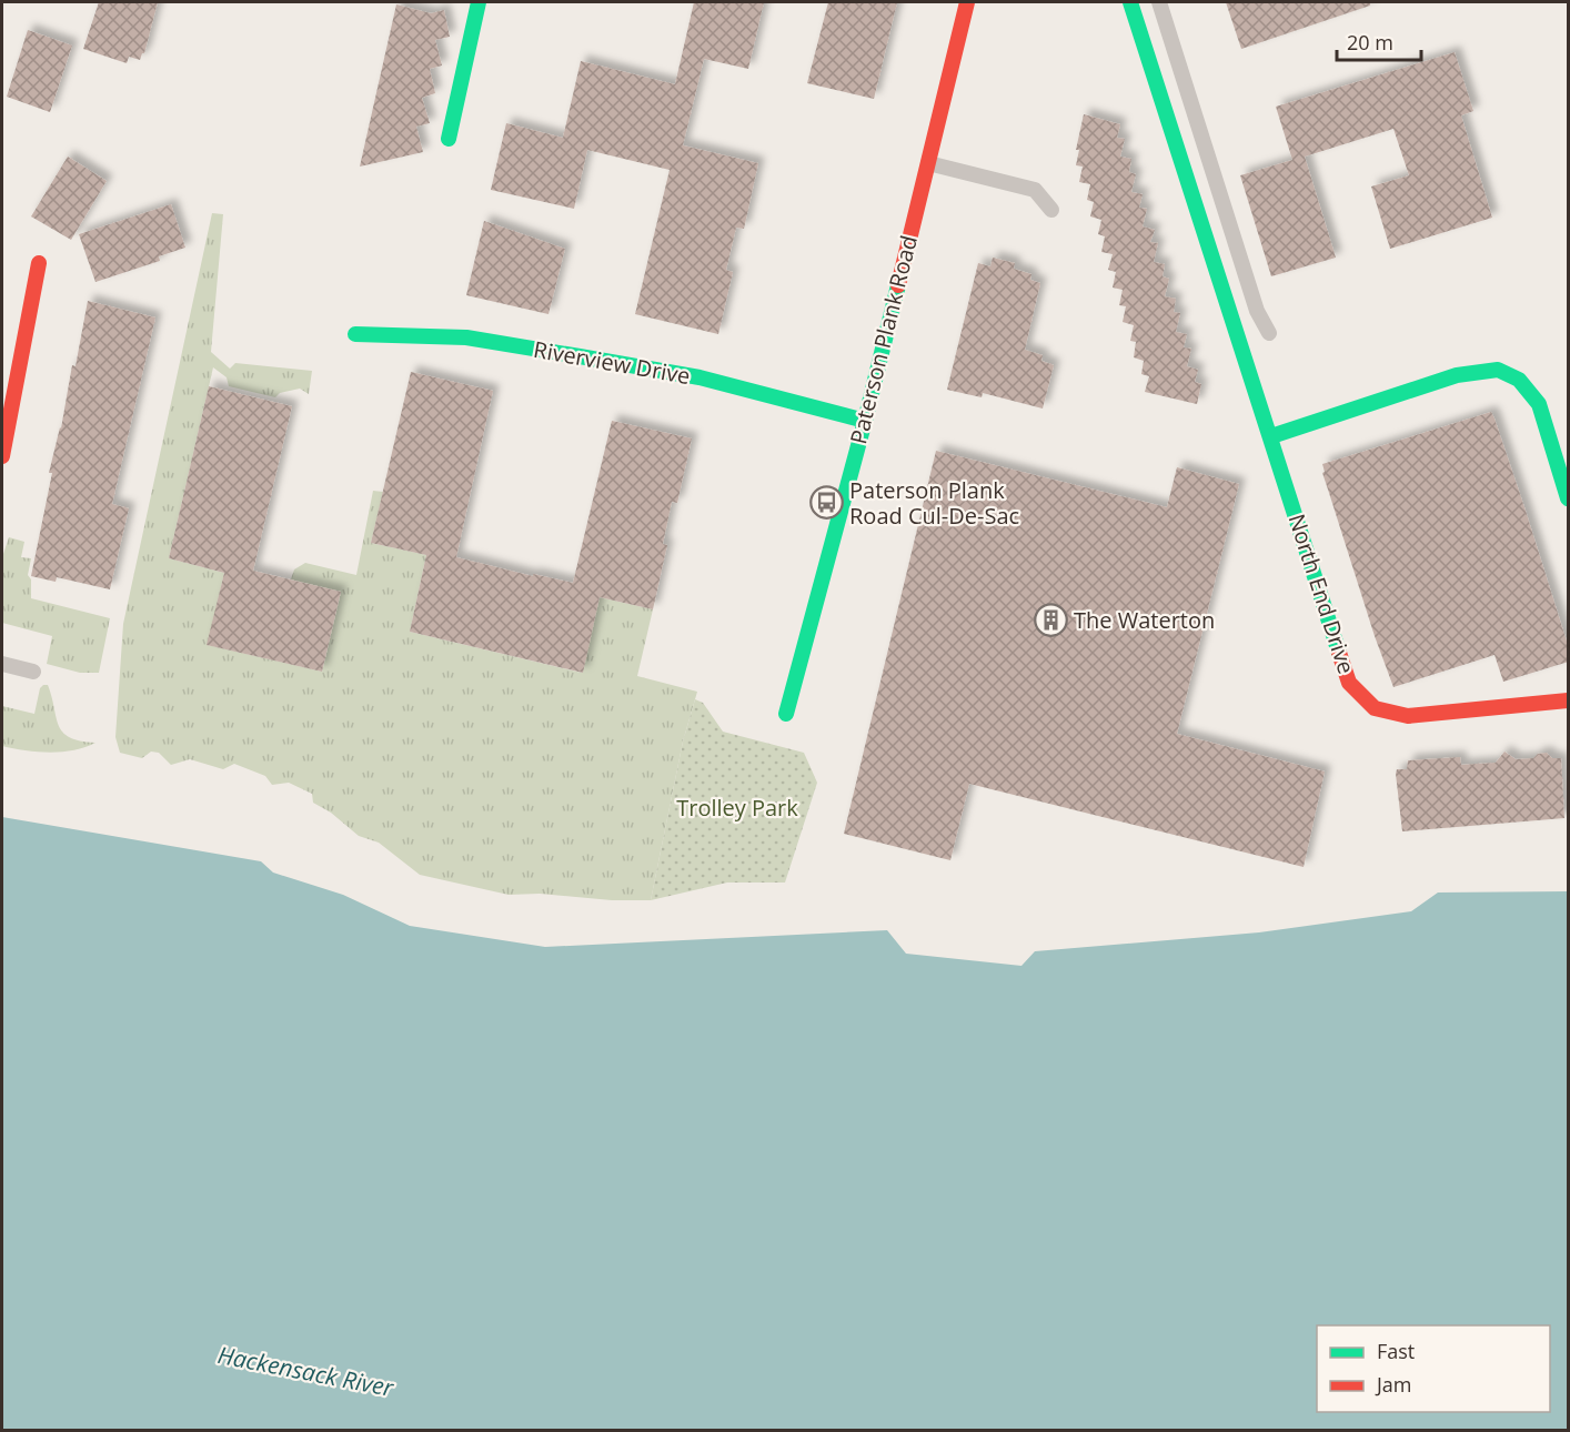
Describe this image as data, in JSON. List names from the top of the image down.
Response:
{
  "streets": {
    "street": ["Paterson Plank Road", "Riverview Drive", "North End Drive"]
  },
  "crossings": [
    ["Paterson Plank Road", "Riverview Drive"]
  ],
  "water": ["Hackensack River"],
  "parks": ["Trolley Park"],
  "places": {
    "bus stop": ["Paterson Plank Road Cul-De-Sac"],
    "building": ["The Waterton"]
  },
  "legend": ["Fast", "Jam"],
  "scale_bar": "20 m"
}
